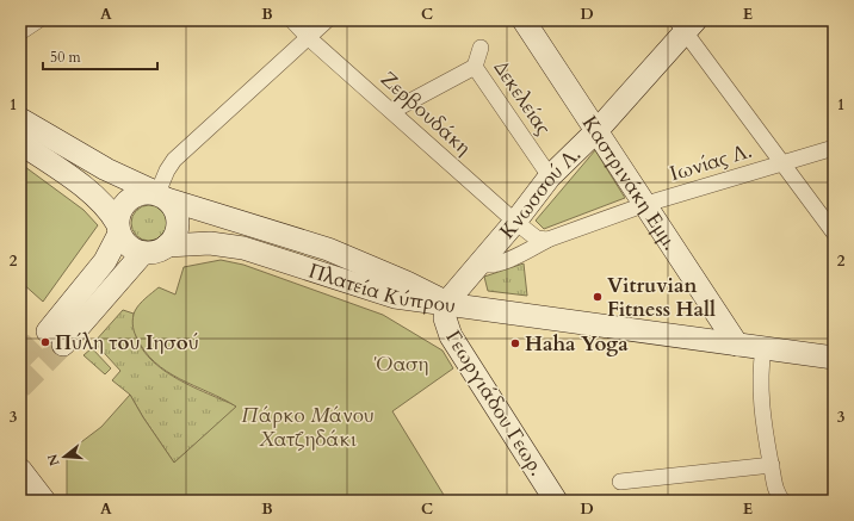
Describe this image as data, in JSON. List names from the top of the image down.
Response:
{
  "streets": {
    "street": [
      "Δεκελείας",
      "Ζερβουδάκη",
      "Ιωνίας Λ.",
      "Καστρινάκη Εμμ.",
      "Κνωσσού Λ.",
      "Πλατεία Κύπρου",
      "Γεωργιάδου Γεωρ."
    ]
  },
  "crossings": [
    ["Δεκελείας", "Ζερβουδάκη"],
    ["Δεκελείας", "Κνωσσού Λ."],
    ["Ζερβουδάκη", "Κνωσσού Λ."],
    ["Ιωνίας Λ.", "Καστρινάκη Εμμ."],
    ["Ιωνίας Λ.", "Κνωσσού Λ."],
    ["Καστρινάκη Εμμ.", "Κνωσσού Λ."],
    ["Κνωσσού Λ.", "Πλατεία Κύπρου"],
    ["Κνωσσού Λ.", "Γεωργιάδου Γεωρ."],
    ["Πλατεία Κύπρου", "Γεωργιάδου Γεωρ."]
  ],
  "parks": ["Όαση", "Πάρκο Μάνου Χατζηδάκι"],
  "places": ["Vitruvian Fitness Hall", "Πύλη του Ιησού", "Haha Yoga"],
  "scale_bar": "50 m",
  "north": "left",
  "grid": {
    "columns": [
      "A",
      "B",
      "C",
      "D",
      "E"
    ],
    "rows": ["1", "2", "3"]
  }
}
